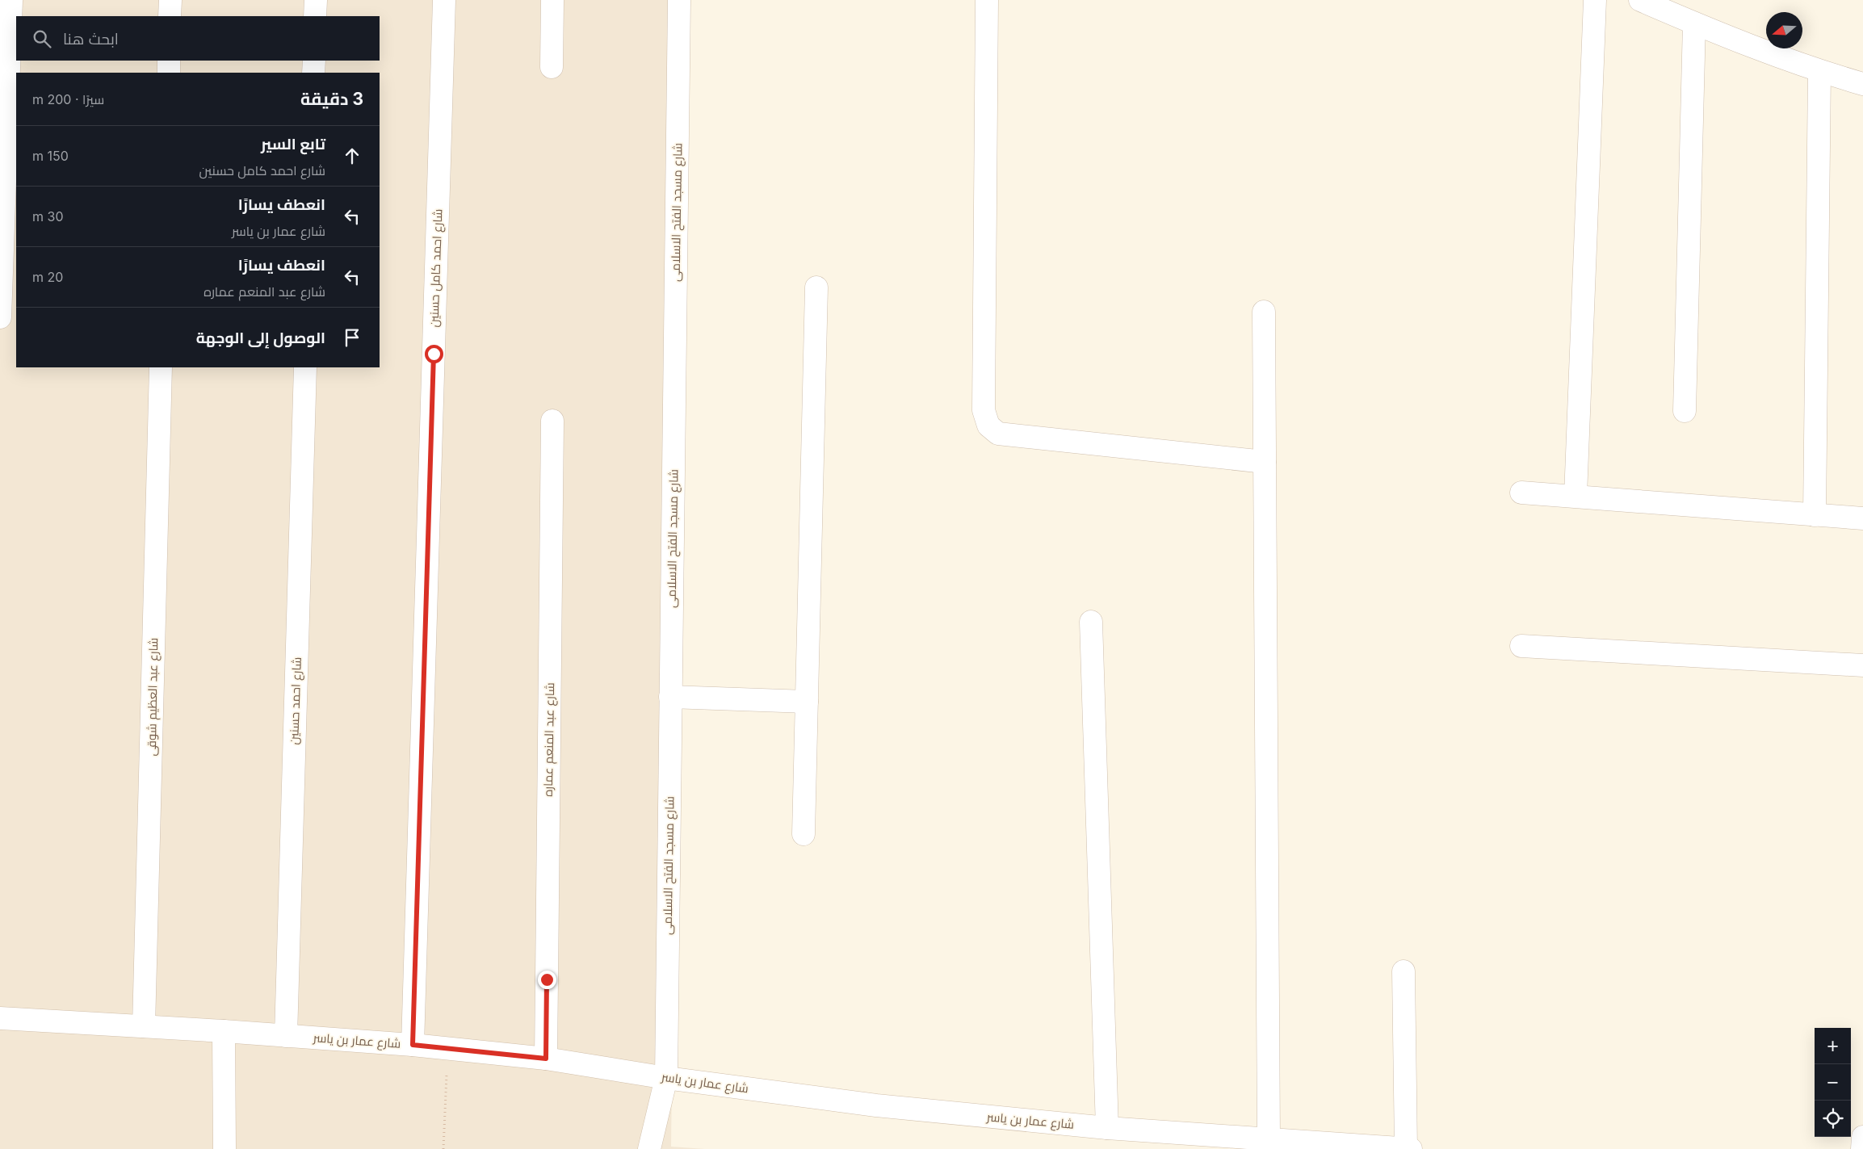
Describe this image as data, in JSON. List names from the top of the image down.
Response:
{
  "streets": {
    "street": [
      "شارع مسجد الفتح الاسلامى",
      "شارع احمد كامل حسنين",
      "شارع عبد العظيم شوقى",
      "شارع احمد حسنين",
      "شارع عبد المنعم عماره",
      "شارع عمار بن ياسر"
    ]
  },
  "crossings": [
    ["شارع مسجد الفتح الاسلامى", "شارع عمار بن ياسر"],
    ["شارع احمد كامل حسنين", "شارع عمار بن ياسر"],
    ["شارع عبد العظيم شوقى", "شارع عمار بن ياسر"],
    ["شارع احمد حسنين", "شارع عمار بن ياسر"],
    ["شارع عبد المنعم عماره", "شارع عمار بن ياسر"]
  ],
  "north": "left",
  "page": {
    "search": "ابحث هنا",
    "heading": ["3 دقيقة", "سيرًا · 200 m"],
    "list": [
      ["تابع السير", "شارع احمد كامل حسنين", "150 m"],
      ["انعطف يسارًا", "شارع عمار بن ياسر", "30 m"],
      ["انعطف يسارًا", "شارع عبد المنعم عماره", "20 m"],
      "الوصول إلى الوجهة"
    ],
    "map_buttons": ["+", "−"]
  }
}
